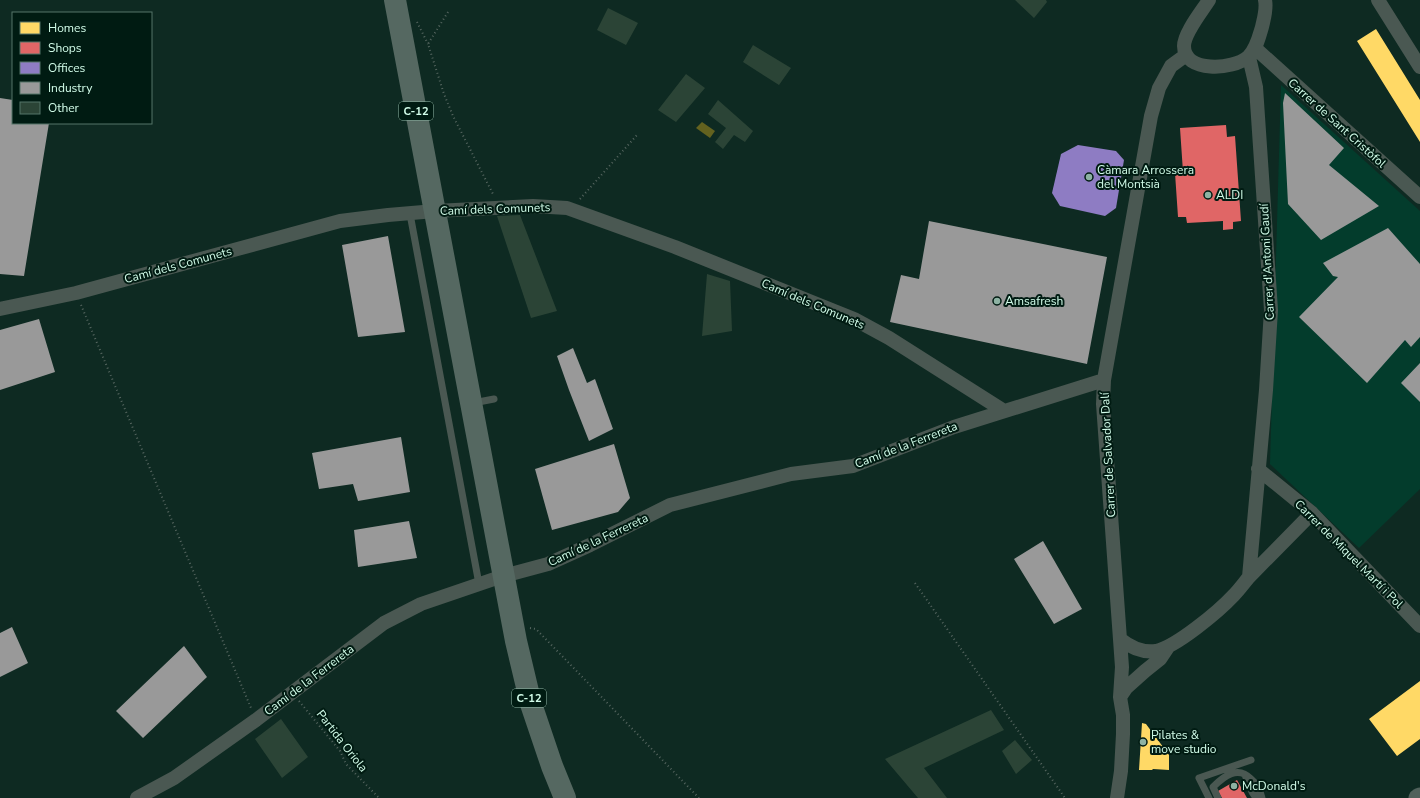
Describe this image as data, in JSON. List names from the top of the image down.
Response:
{
  "streets": {
    "main road": ["C-12"],
    "street": [
      "Carrer de Sant Cristòfol",
      "Camí dels Comunets",
      "Carrer d'Antoni Gaudí",
      "Camí de la Ferrereta",
      "Carrer de Salvador Dalí",
      "Carrer de Miquel Martí i Pol"
    ],
    "path": ["Partida Oriola"]
  },
  "crossings": [
    ["C-12", "Camí dels Comunets"],
    ["C-12", "Camí de la Ferrereta"],
    ["Carrer de Sant Cristòfol", "Carrer d'Antoni Gaudí"],
    ["Camí dels Comunets", "Camí de la Ferrereta"],
    ["Carrer d'Antoni Gaudí", "Carrer de Miquel Martí i Pol"],
    ["Camí de la Ferrereta", "Carrer de Salvador Dalí"],
    ["Camí de la Ferrereta", "Partida Oriola"]
  ],
  "places": [
    "Càmara Arrossera del Montsià",
    "ALDI",
    "Amsafresh",
    "Pilates & move studio",
    "McDonald's"
  ],
  "legend": [
    "Homes",
    "Shops",
    "Offices",
    "Industry",
    "Other"
  ]
}
